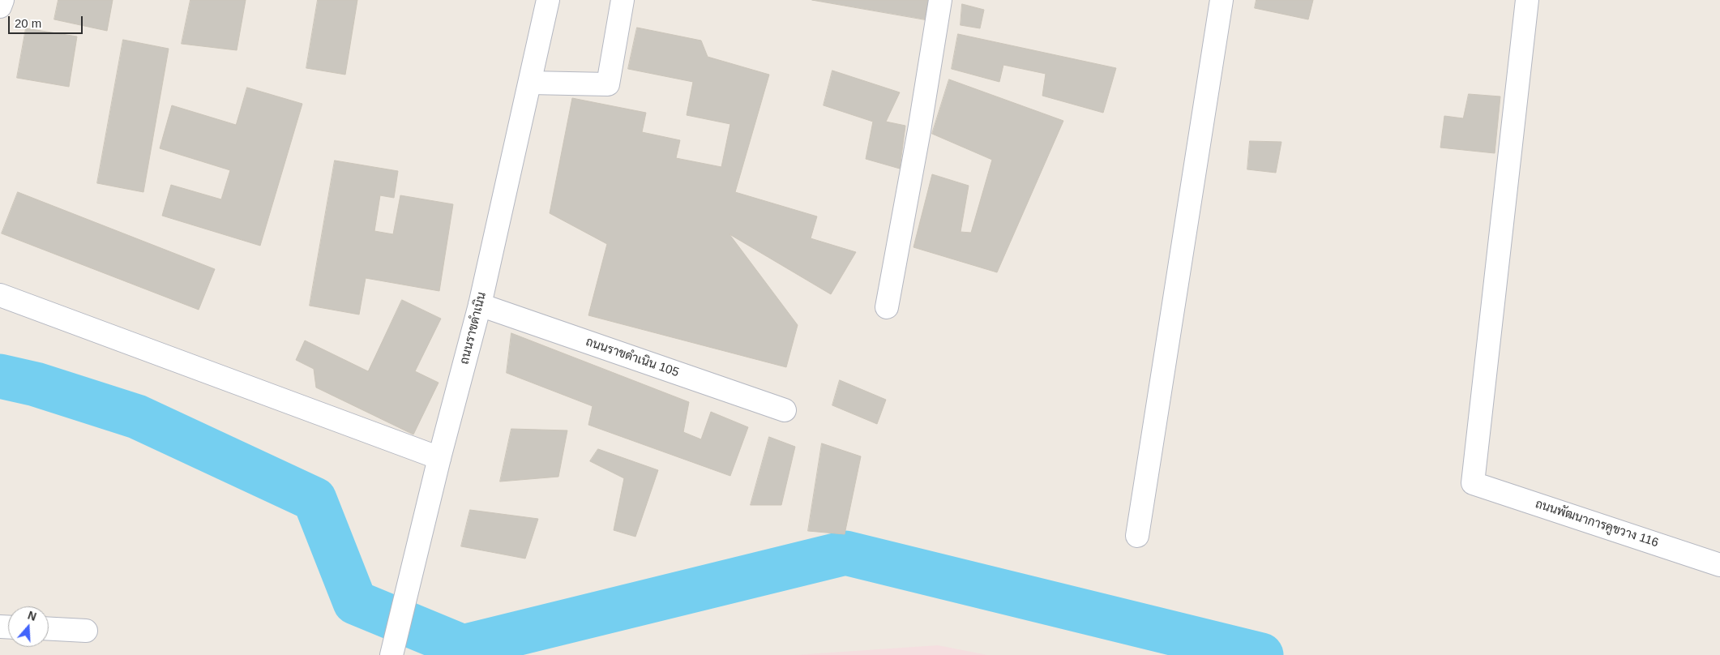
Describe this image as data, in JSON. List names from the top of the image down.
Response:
{
  "streets": {
    "street": ["ถนนราขดำเนิน", "ถนนราขดำเนิน 105", "ถนนพัฒนาการคูขวาง 116"]
  },
  "crossings": [
    ["ถนนราขดำเนิน", "ถนนราขดำเนิน 105"]
  ],
  "scale_bar": "20 m",
  "north": "top"
}
